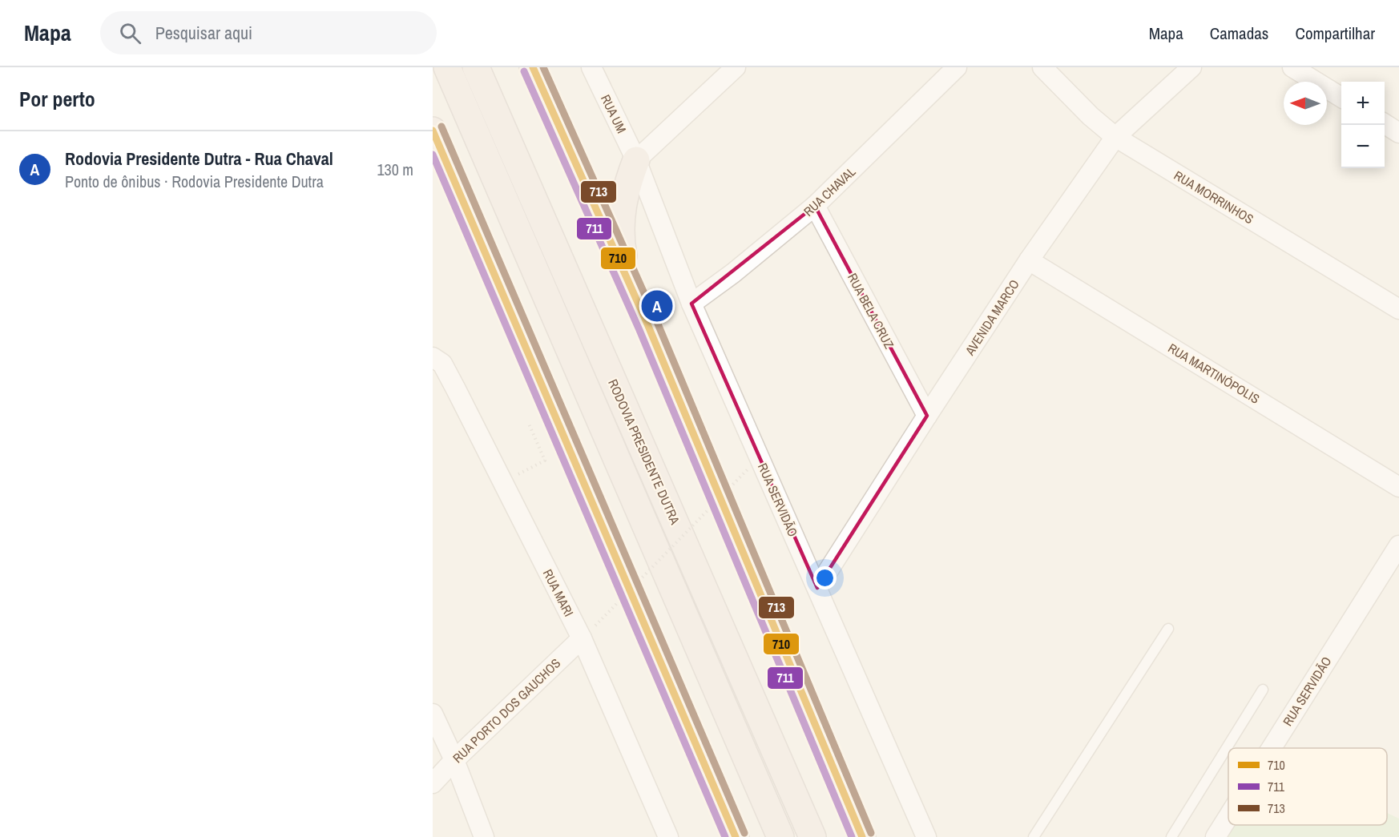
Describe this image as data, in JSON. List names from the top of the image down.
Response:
{
  "streets": {
    "highway": ["RODOVIA PRESIDENTE DUTRA"],
    "street": [
      "RUA UM",
      "RUA CHAVAL",
      "RUA MORRINHOS",
      "RUA BELA CRUZ",
      "AVENIDA MARCO",
      "RUA MARTINÓPOLIS",
      "RUA SERVIDÃO",
      "RUA MARI",
      "RUA PORTO DOS GAUCHOS"
    ]
  },
  "crossings": [
    ["RUA UM", "RUA SERVIDÃO"],
    ["RUA CHAVAL", "RUA BELA CRUZ"],
    ["RUA CHAVAL", "RUA SERVIDÃO"],
    ["RUA MORRINHOS", "AVENIDA MARCO"],
    ["RUA BELA CRUZ", "AVENIDA MARCO"],
    ["AVENIDA MARCO", "RUA MARTINÓPOLIS"],
    ["AVENIDA MARCO", "RUA SERVIDÃO"],
    ["RUA MARI", "RUA PORTO DOS GAUCHOS"]
  ],
  "lines": ["transit line 710", "transit line 713", "transit line 711"],
  "legend": ["710", "711", "713"],
  "north": "left",
  "page": {
    "header": "Mapa",
    "search": "Pesquisar aqui",
    "nav": ["Mapa", "Camadas", "Compartilhar"],
    "heading": "Por perto",
    "map_buttons": ["+", "−"],
    "list": [
      {
        "mark": "A",
        "name": "Rodovia Presidente Dutra - Rua Chaval",
        "note": "Ponto de ônibus · Rodovia Presidente Dutra",
        "value": "130 m"
      }
    ],
    "pins": "A"
  }
}
